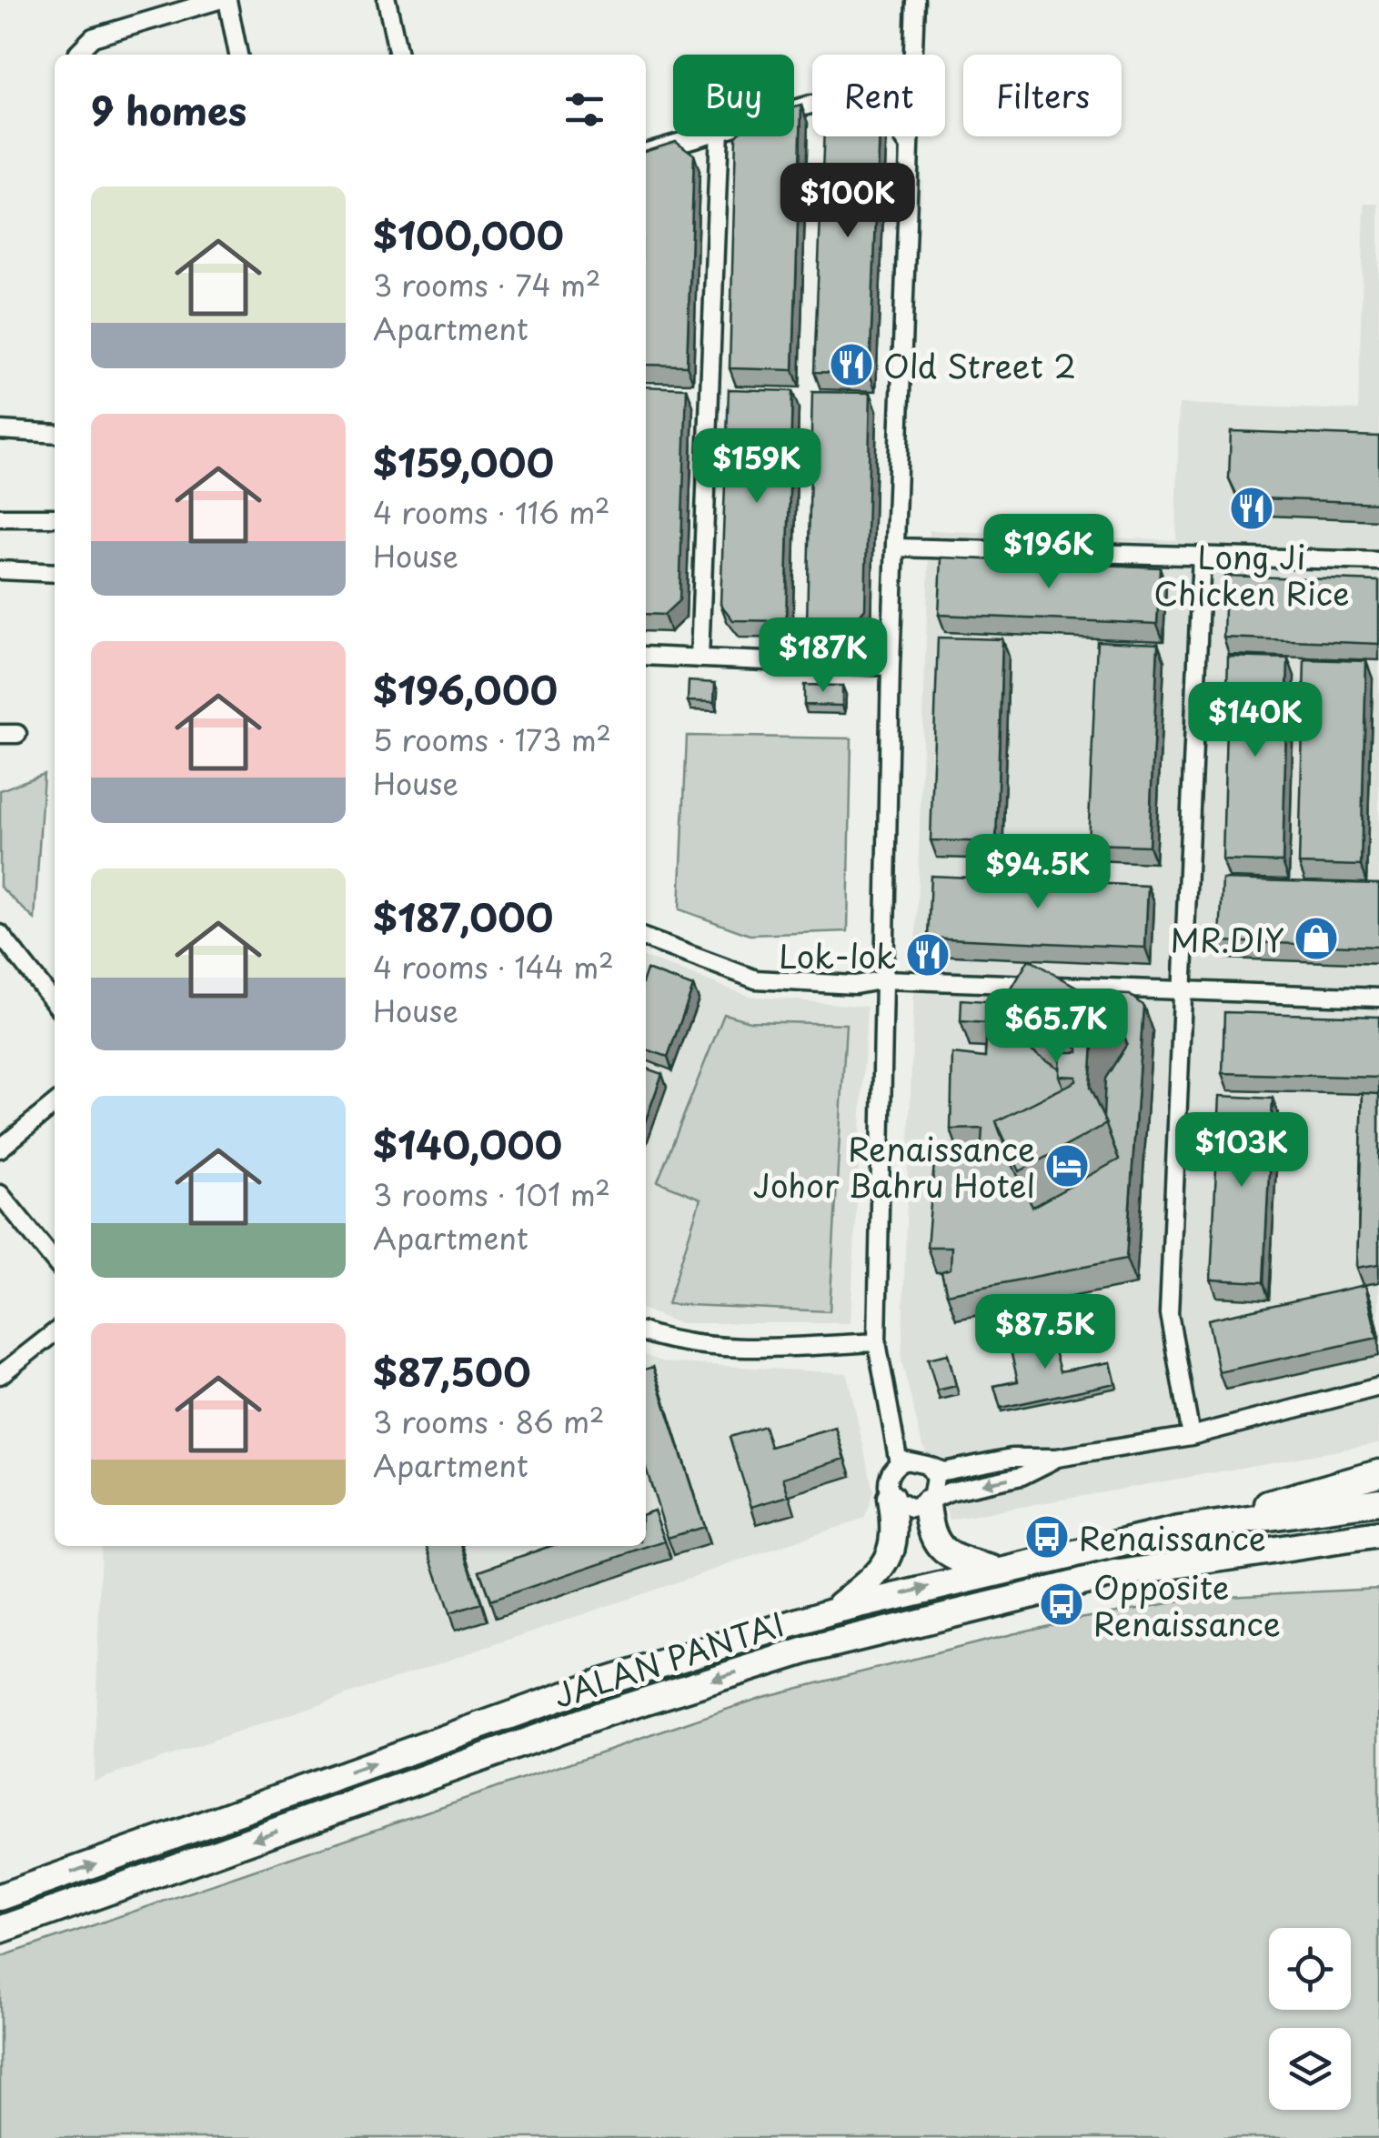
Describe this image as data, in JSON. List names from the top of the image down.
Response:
{
  "streets": {
    "highway": ["JALAN PANTAI"]
  },
  "places": {
    "restaurant": ["Old Street 2", "Long Ji Chicken Rice", "Lok-lok"],
    "shop": ["MR.DIY"],
    "hotel": ["Renaissance Johor Bahru Hotel"],
    "bus stop": ["Renaissance", "Opposite Renaissance"]
  },
  "page": {
    "chip": ["Buy", "Rent", "Filters"],
    "heading": "9 homes",
    "price": [
      "$100K",
      "$159K",
      "$196K",
      "$187K",
      "$140K",
      "$94.5K",
      "$65.7K",
      "$103K",
      "$87.5K"
    ],
    "list": [
      {
        "name": "$100,000",
        "note": "3 rooms · 74 m² · Apartment"
      },
      {
        "name": "$159,000",
        "note": "4 rooms · 116 m² · House"
      },
      {
        "name": "$196,000",
        "note": "5 rooms · 173 m² · House"
      },
      {
        "name": "$187,000",
        "note": "4 rooms · 144 m² · House"
      },
      {
        "name": "$140,000",
        "note": "3 rooms · 101 m² · Apartment"
      },
      {
        "name": "$87,500",
        "note": "3 rooms · 86 m² · Apartment"
      }
    ]
  }
}
